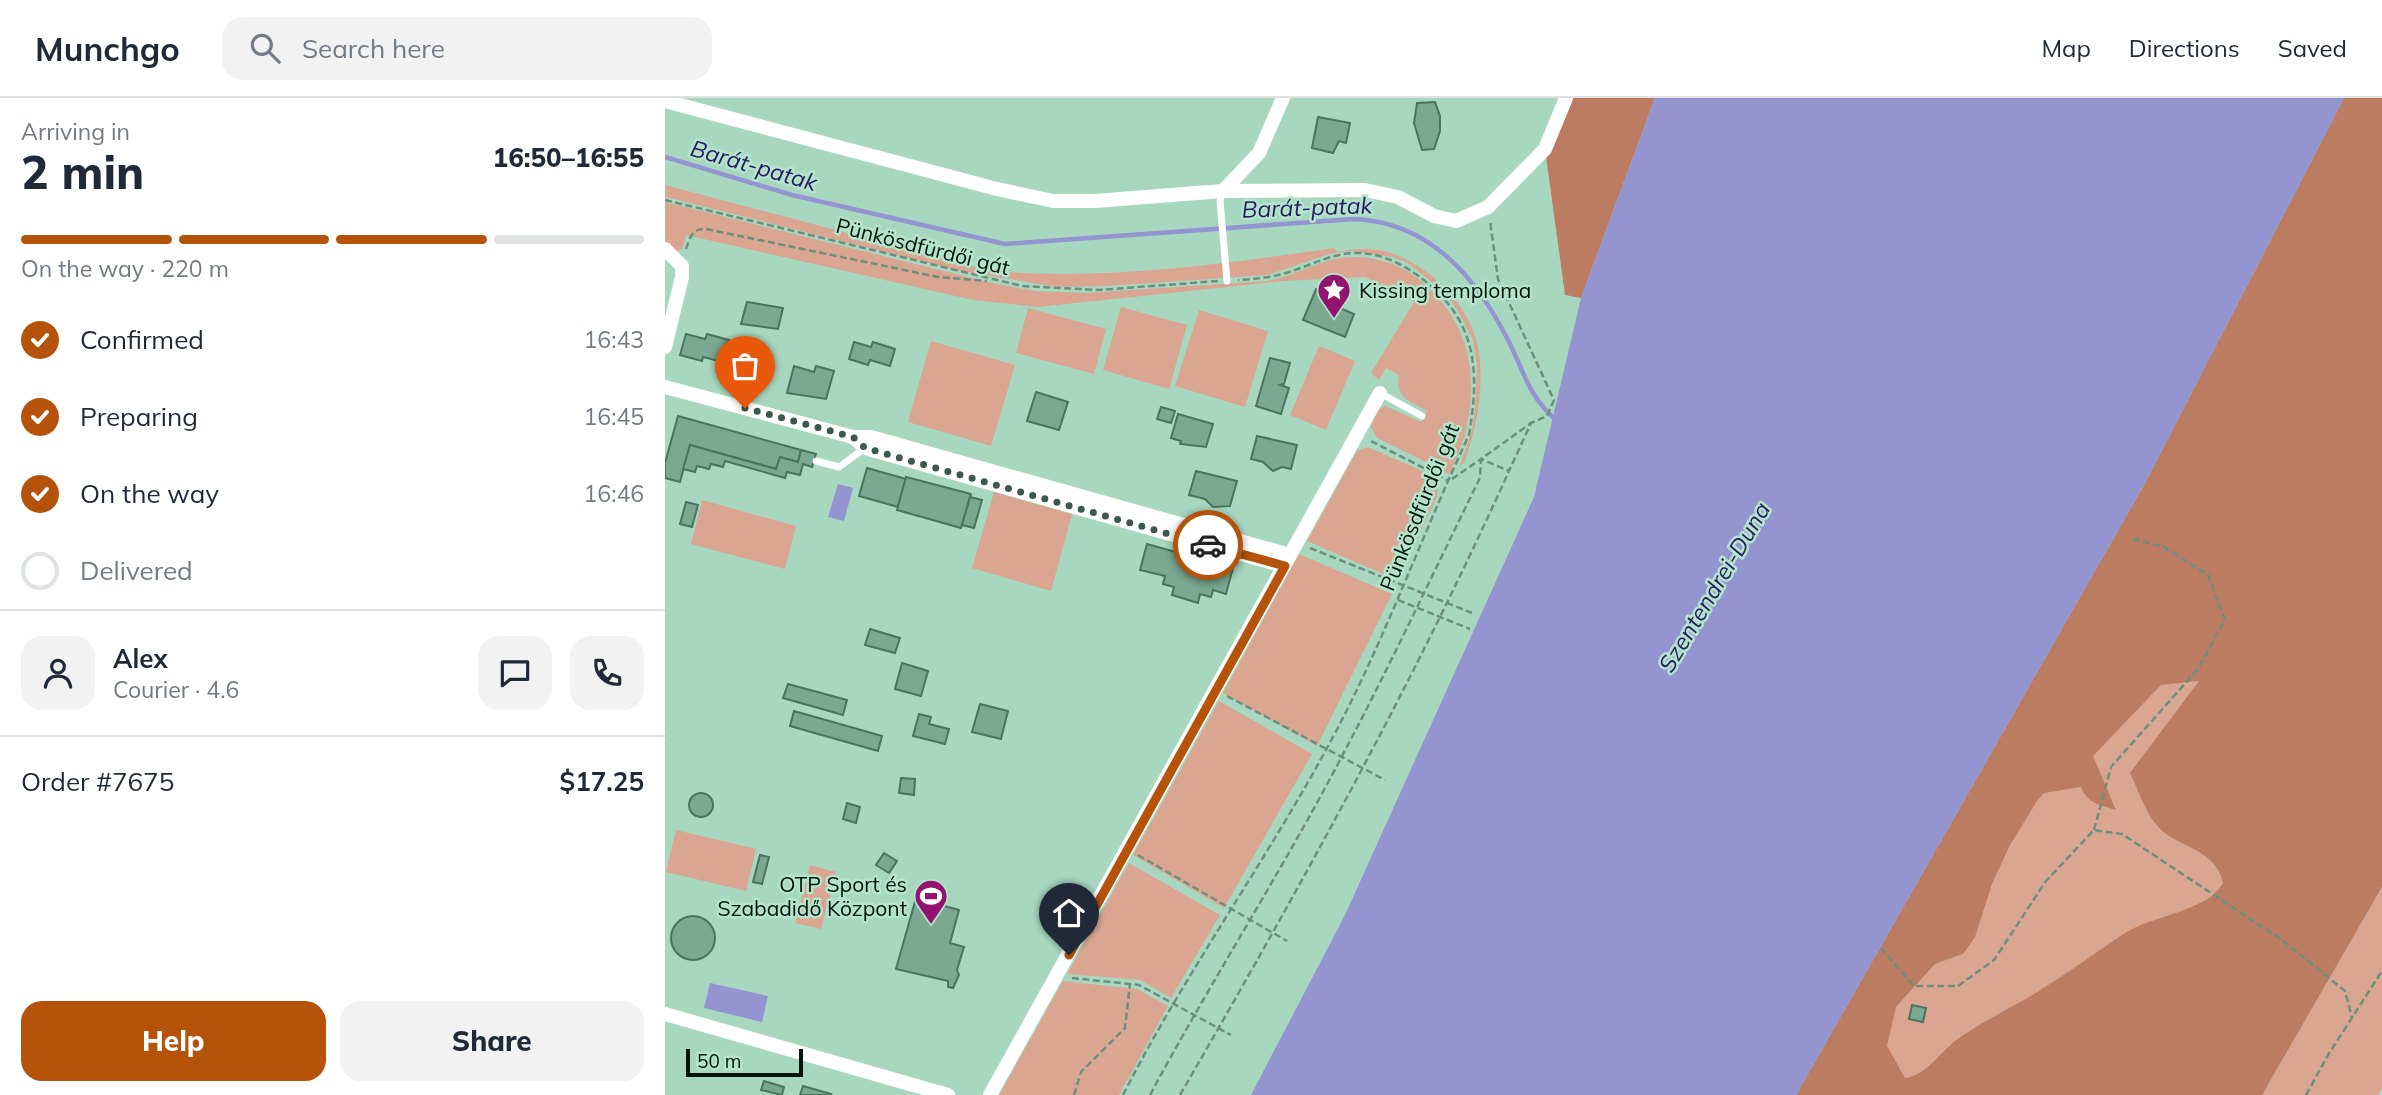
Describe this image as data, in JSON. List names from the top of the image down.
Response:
{
  "streets": {
    "path": ["Pünkösdfürdői gát"]
  },
  "water": ["Barát-patak", "Szentendrei-Duna"],
  "places": {
    "place": ["Kissing temploma"],
    "sports": ["OTP Sport és Szabadidő Központ"]
  },
  "scale_bar": "50 m",
  "page": {
    "header": "Munchgo",
    "search": "Search here",
    "nav": ["Map", "Directions", "Saved"],
    "heading": ["2 min", "Arriving in", "16:50–16:55"],
    "panel": [
      "Alex",
      "Courier · 4.6",
      "Order #7675",
      "$17.25"
    ],
    "bar": "On the way · 220 m",
    "list": [
      ["Confirmed", "16:43"],
      ["Preparing", "16:45"],
      ["On the way", "16:46"],
      "Delivered"
    ],
    "buttons": ["Help", "Share"],
    "scale": "50 m"
  }
}
